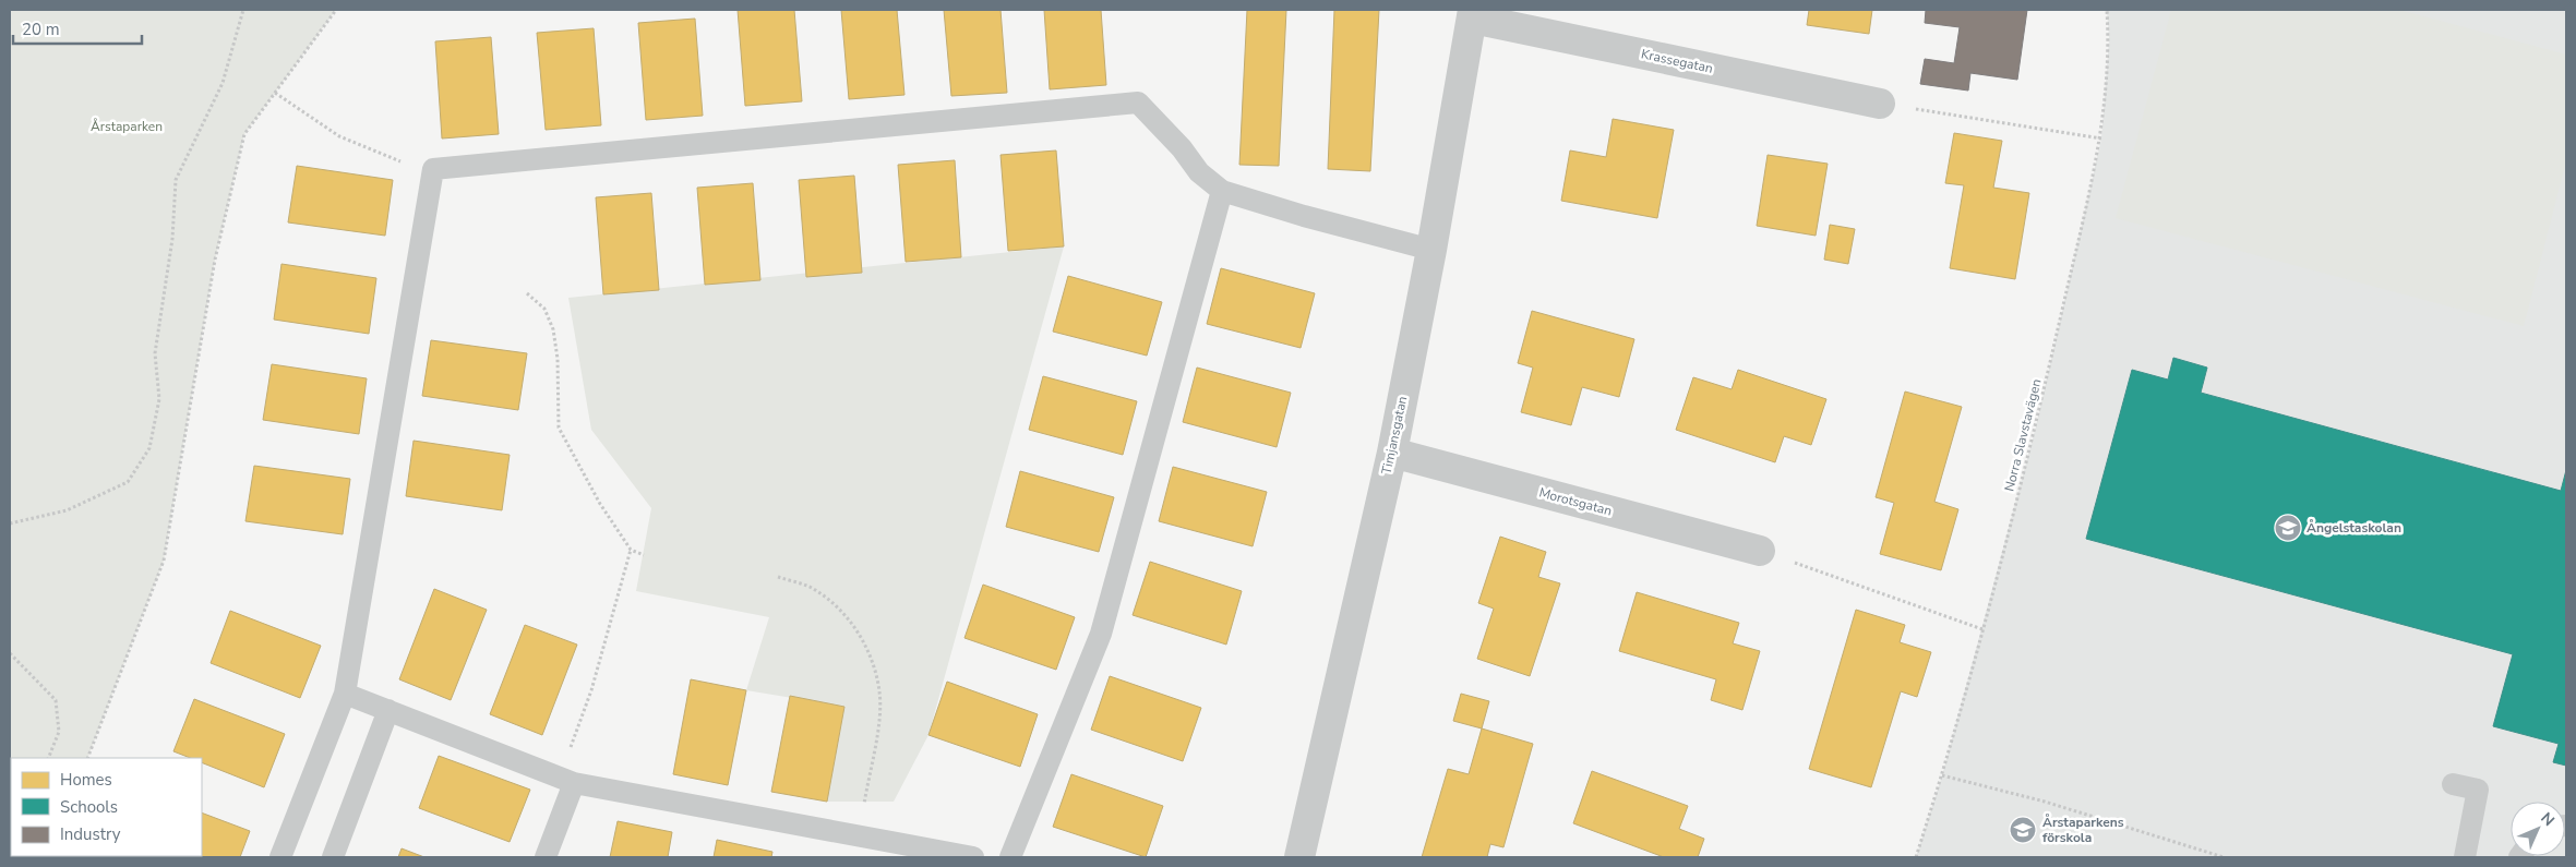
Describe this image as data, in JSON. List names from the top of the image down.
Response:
{
  "streets": {
    "street": ["Krassegatan", "Timjansgatan", "Morotsgatan"],
    "path": ["Norra Slavstavägen"]
  },
  "crossings": [
    ["Krassegatan", "Timjansgatan"],
    ["Timjansgatan", "Morotsgatan"]
  ],
  "parks": ["Årstaparken"],
  "places": {
    "school or university": ["Ångelstaskolan", "Årstaparkens förskola"]
  },
  "legend": ["Homes", "Schools", "Industry"],
  "scale_bar": "20 m",
  "north": "top right"
}
